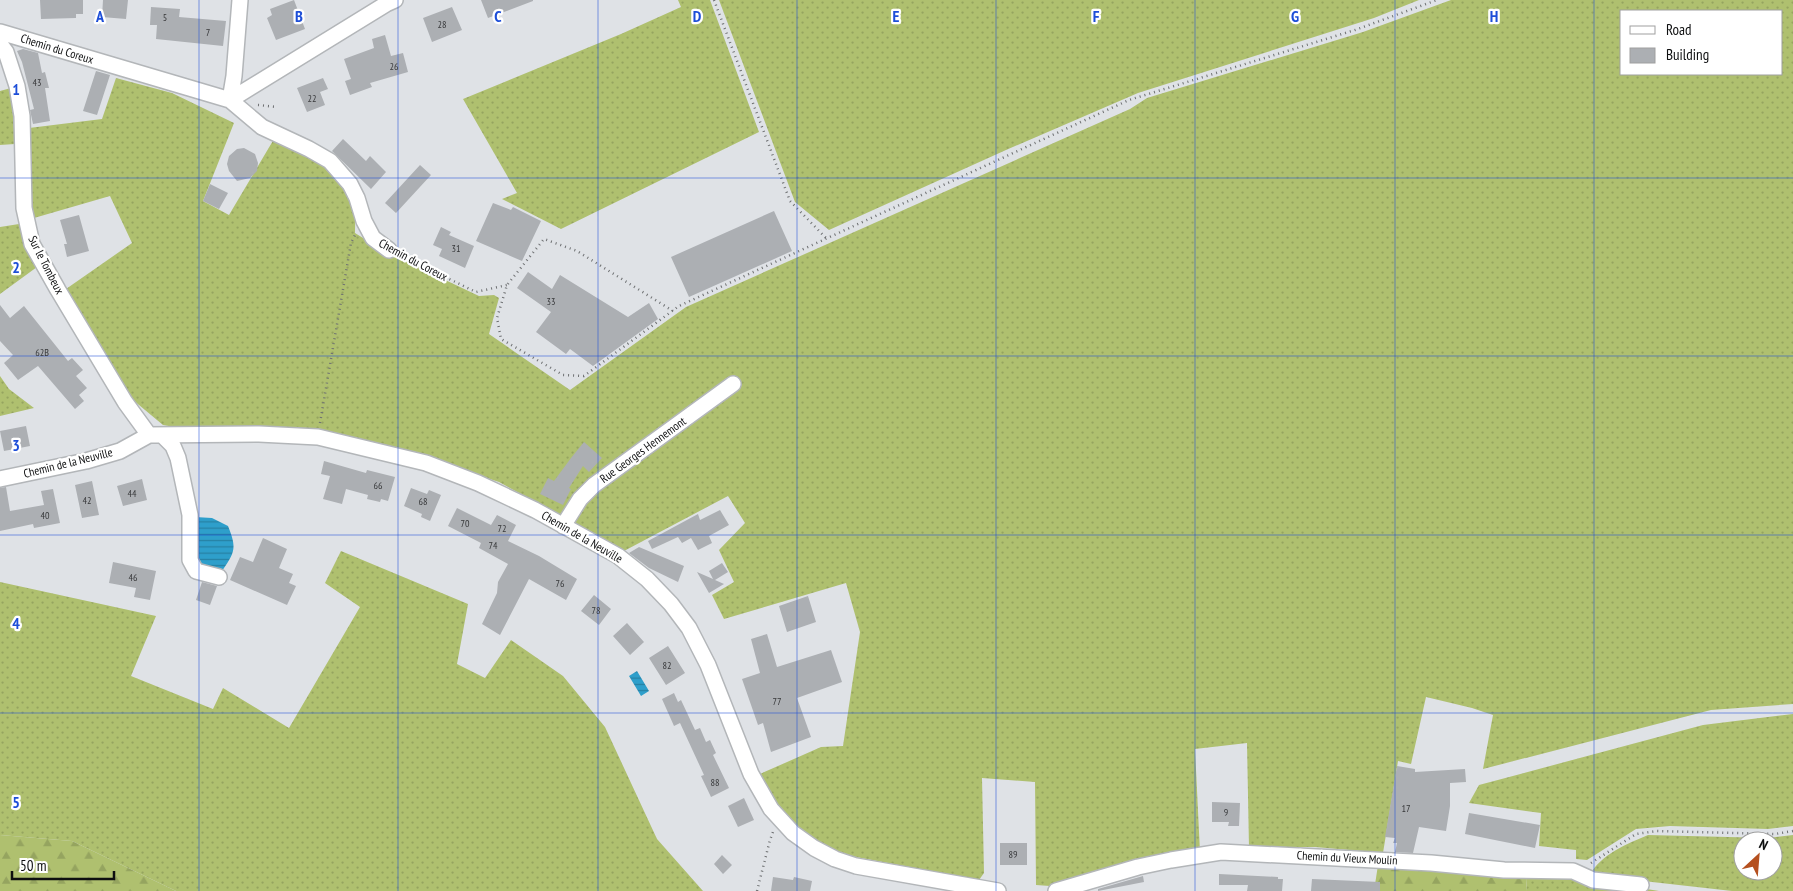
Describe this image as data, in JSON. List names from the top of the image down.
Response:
{
  "streets": {
    "street": [
      "Chemin du Coreux",
      "Sur le Tombeux",
      "Rue Georges Hennemont",
      "Chemin de la Neuville",
      "Chemin du Vieux Moulin"
    ]
  },
  "crossings": [
    ["Sur le Tombeux", "Chemin de la Neuville"],
    ["Rue Georges Hennemont", "Chemin de la Neuville"]
  ],
  "house_numbers": [
    "5",
    "28",
    "7",
    "26",
    "43",
    "22",
    "31",
    "33",
    "62B",
    "66",
    "44",
    "42",
    "68",
    "40",
    "70",
    "72",
    "74",
    "46",
    "76",
    "78",
    "82",
    "77",
    "88",
    "17",
    "9",
    "89"
  ],
  "legend": ["Road", "Building"],
  "scale_bar": "50 m",
  "north": "top right",
  "grid": {
    "columns": [
      "A",
      "B",
      "C",
      "D",
      "E",
      "F",
      "G",
      "H"
    ],
    "rows": [
      "1",
      "2",
      "3",
      "4",
      "5"
    ]
  }
}
